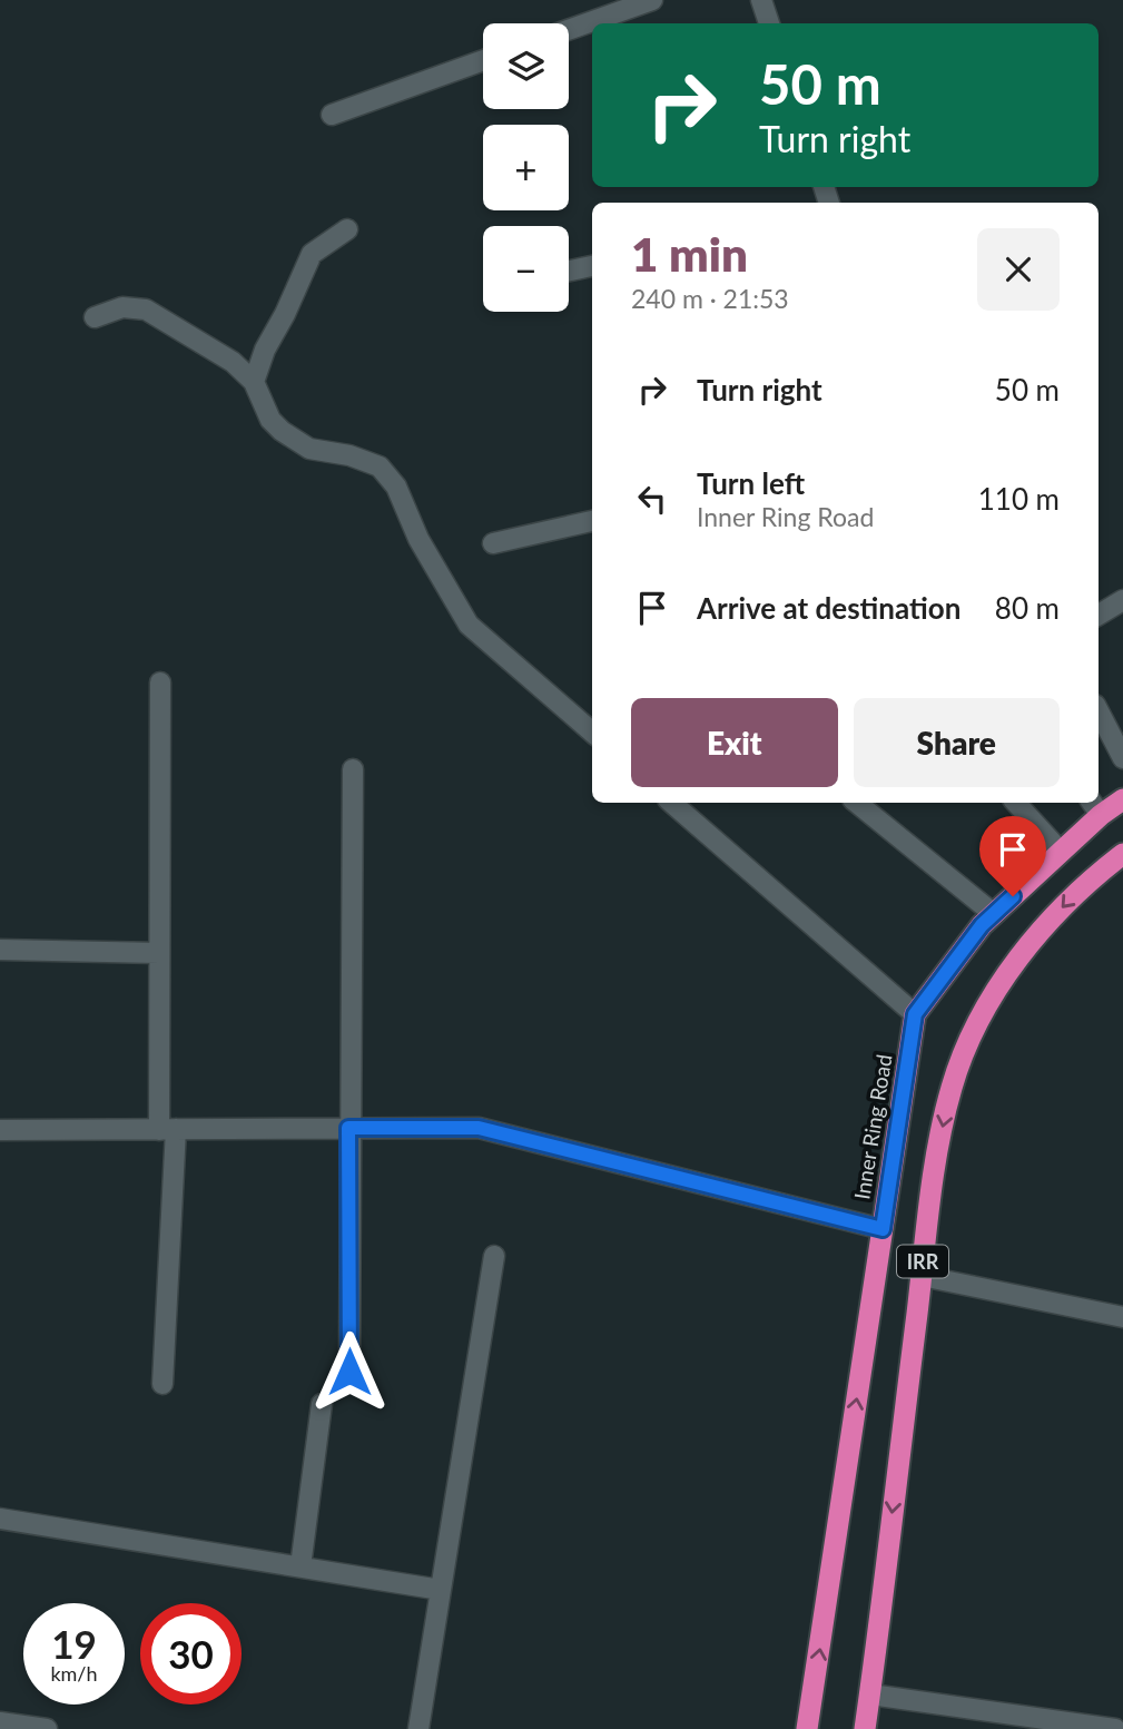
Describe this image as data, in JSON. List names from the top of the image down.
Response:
{
  "streets": {
    "highway": ["Inner Ring Road", "IRR"]
  },
  "page": {
    "map_buttons": ["+", "−"],
    "turn": ["50 m", "Turn right"],
    "heading": ["1 min", "240 m · 21:53"],
    "list": [
      {
        "name": "Turn right",
        "value": "50 m"
      },
      {
        "name": "Turn left",
        "note": "Inner Ring Road",
        "value": "110 m"
      },
      {
        "name": "Arrive at destination",
        "value": "80 m"
      }
    ],
    "buttons": ["Exit", "Share"],
    "speed": "19 km/h",
    "limit": "30"
  }
}
